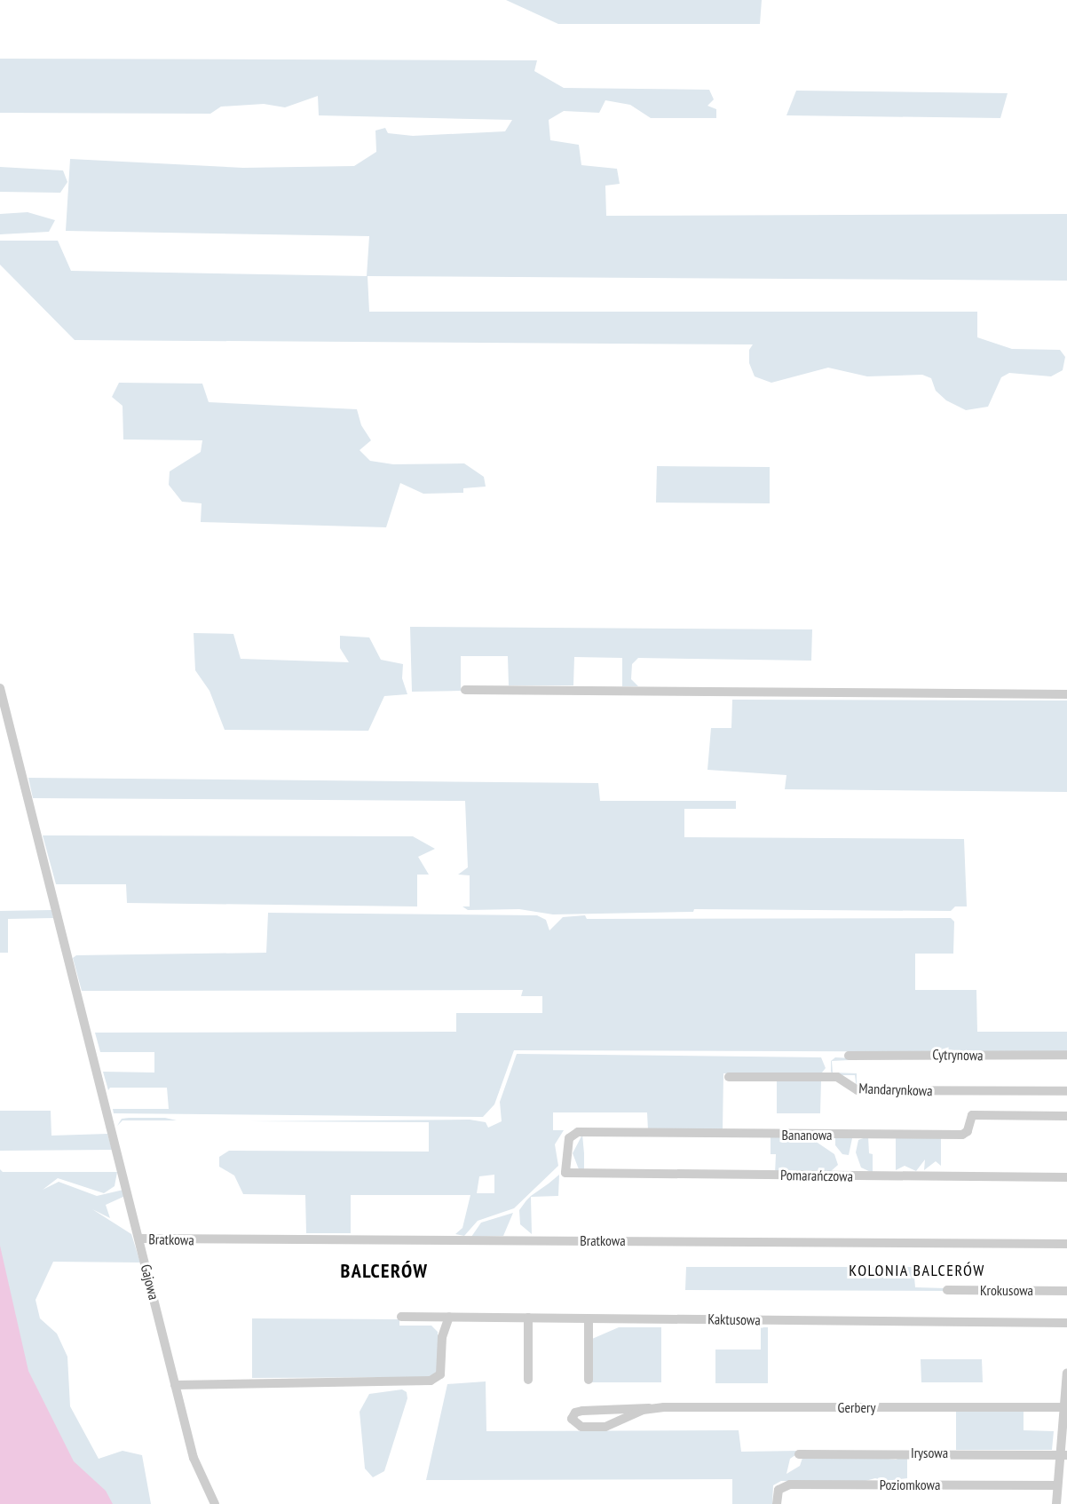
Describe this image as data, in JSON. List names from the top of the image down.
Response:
{
  "streets": {
    "street": [
      "Cytrynowa",
      "Mandarynkowa",
      "Bananowa",
      "Pomarańczowa",
      "Bratkowa",
      "Gajowa",
      "Krokusowa",
      "Kaktusowa",
      "Gerbery",
      "Irysowa",
      "Poziomkowa"
    ]
  },
  "crossings": [
    ["Bananowa", "Pomarańczowa"],
    ["Bratkowa", "Gajowa"]
  ],
  "districts": ["KOLONIA BALCERÓW", "BALCERÓW"]
}
